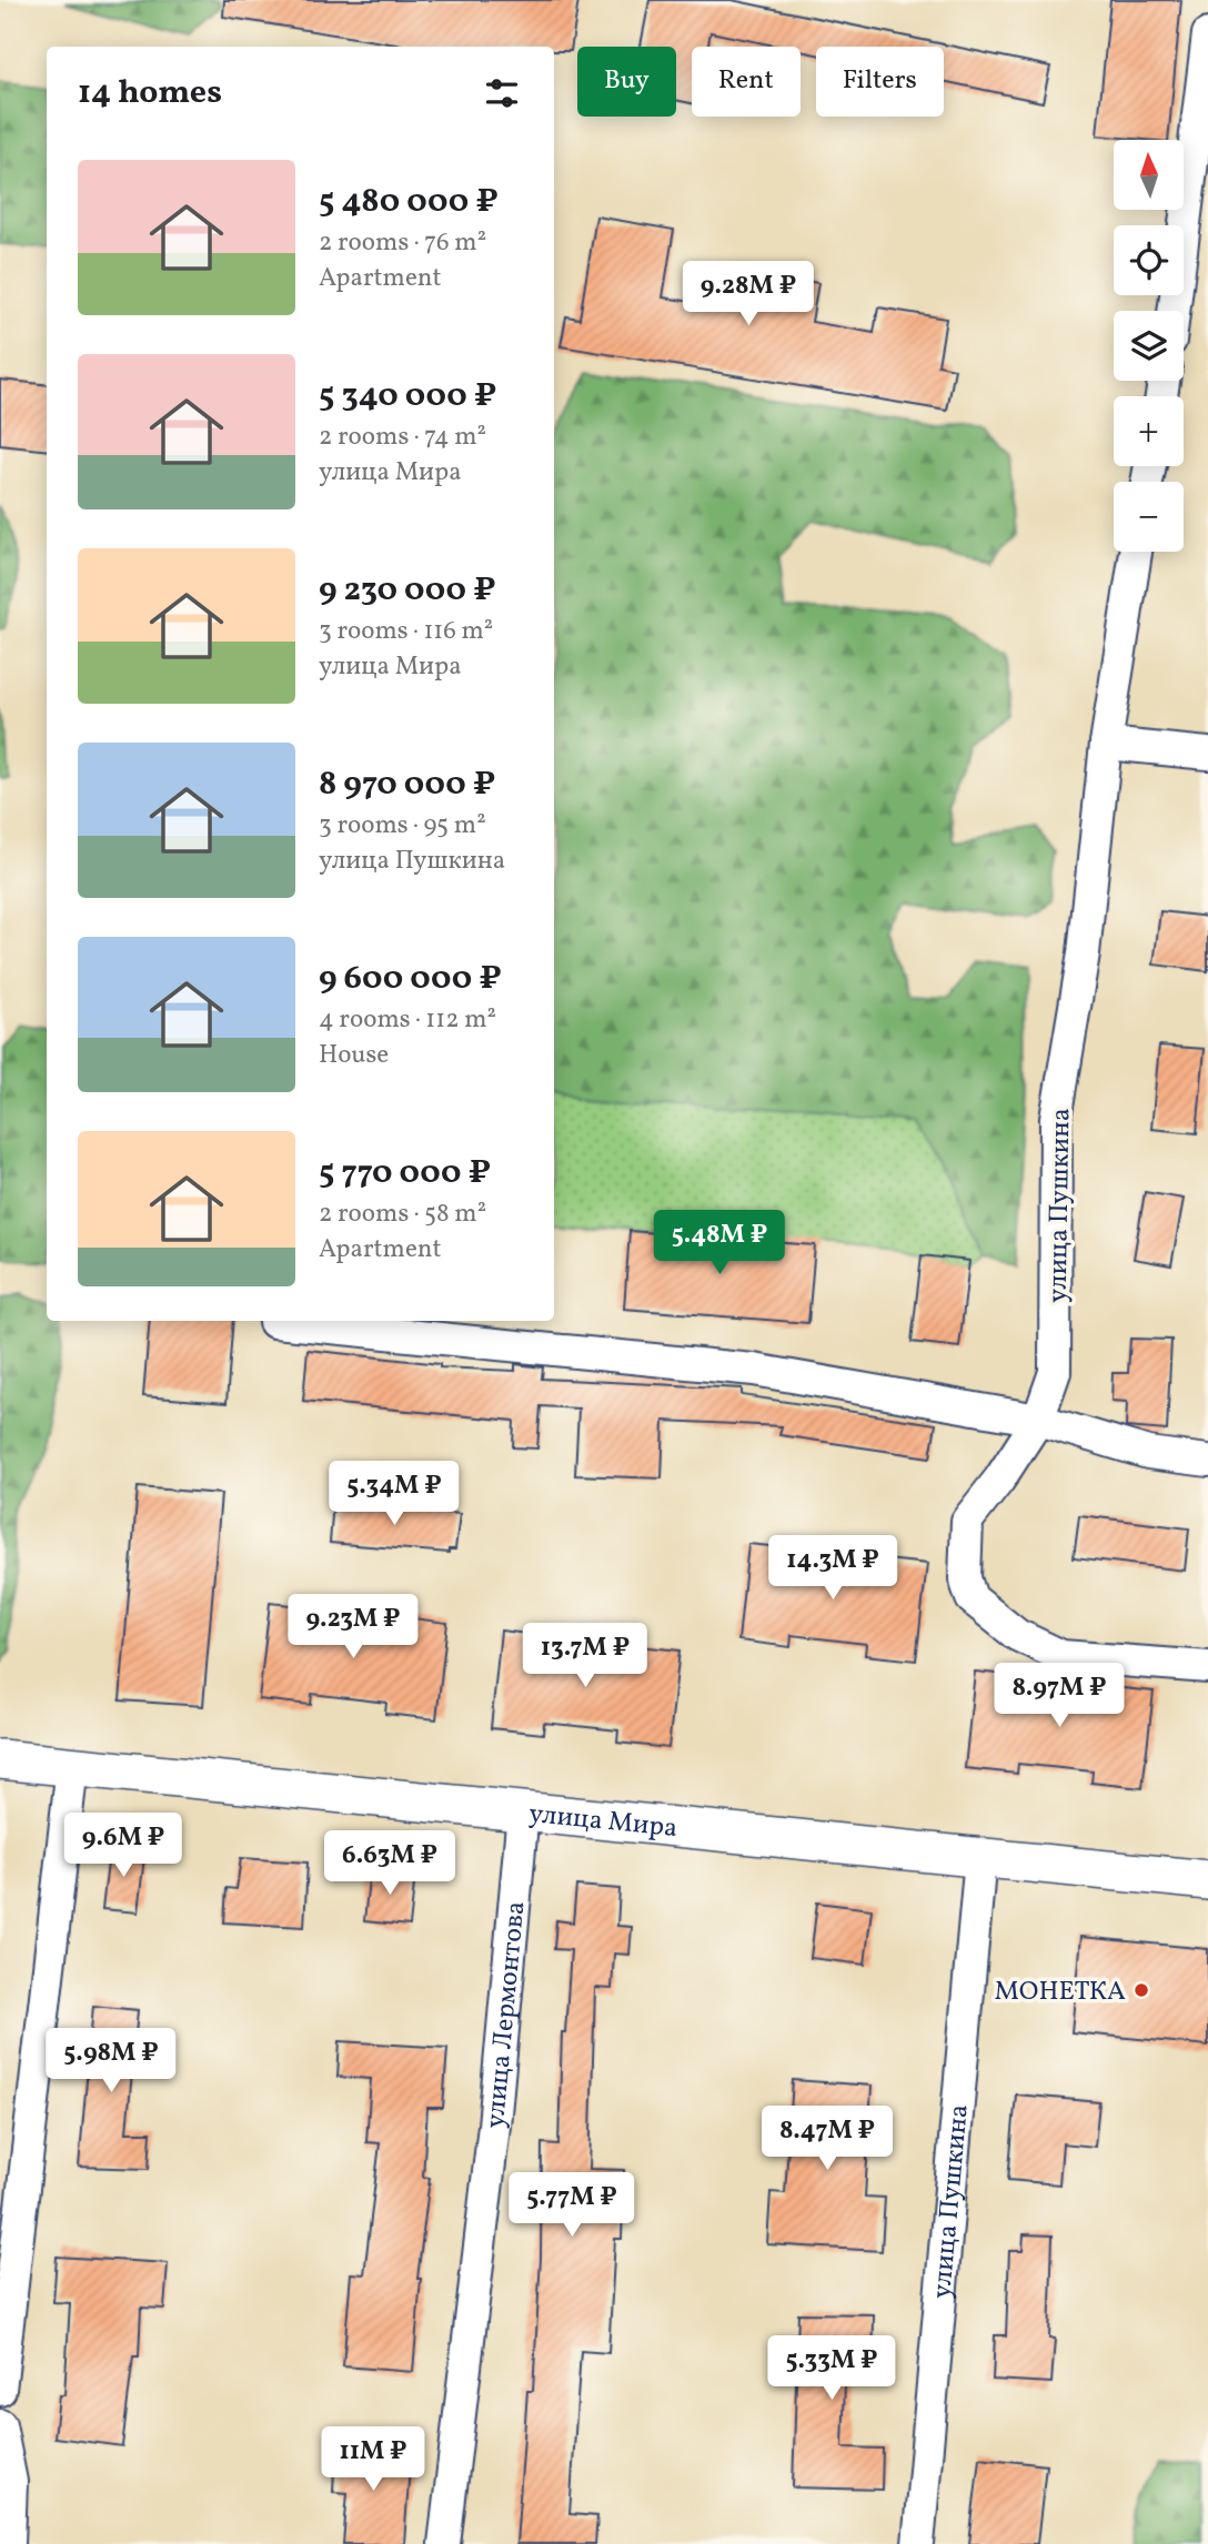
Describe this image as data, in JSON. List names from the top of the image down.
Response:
{
  "streets": {
    "street": ["улица Пушкина", "улица Мира", "улица Лермонтова"]
  },
  "crossings": [
    ["улица Пушкина", "улица Мира"],
    ["улица Мира", "улица Лермонтова"]
  ],
  "places": ["МОНЕТКА"],
  "north": "top",
  "page": {
    "chip": ["Buy", "Rent", "Filters"],
    "heading": "14 homes",
    "map_buttons": ["+", "−"],
    "list": [
      {
        "name": "5 480 000 ₽",
        "note": "2 rooms · 76 m² · Apartment"
      },
      {
        "name": "5 340 000 ₽",
        "note": "2 rooms · 74 m² · улица Мира"
      },
      {
        "name": "9 230 000 ₽",
        "note": "3 rooms · 116 m² · улица Мира"
      },
      {
        "name": "8 970 000 ₽",
        "note": "3 rooms · 95 m² · улица Пушкина"
      },
      {
        "name": "9 600 000 ₽",
        "note": "4 rooms · 112 m² · House"
      },
      {
        "name": "5 770 000 ₽",
        "note": "2 rooms · 58 m² · Apartment"
      }
    ],
    "price": [
      "9.28M ₽",
      "5.48M ₽",
      "5.34M ₽",
      "14.3M ₽",
      "9.23M ₽",
      "13.7M ₽",
      "8.97M ₽",
      "9.6M ₽",
      "6.63M ₽",
      "5.98M ₽",
      "8.47M ₽",
      "5.77M ₽",
      "5.33M ₽",
      "11M ₽"
    ]
  }
}
